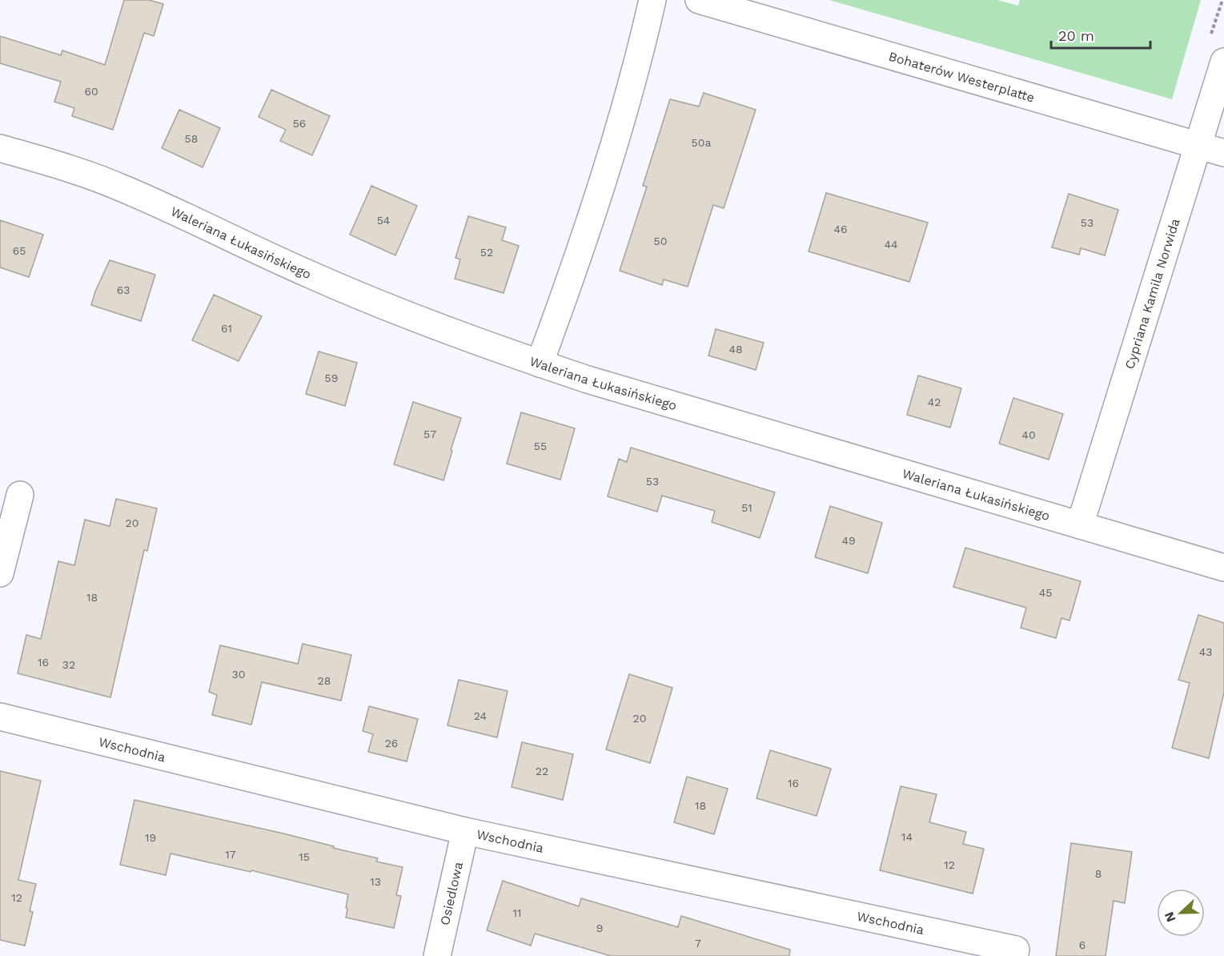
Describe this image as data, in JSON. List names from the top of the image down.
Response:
{
  "streets": {
    "street": [
      "Bohaterów Westerplatte",
      "Waleriana Łukasińskiego",
      "Cypriana Kamila Norwida",
      "Wschodnia",
      "Osiedlowa"
    ]
  },
  "crossings": [
    ["Bohaterów Westerplatte", "Cypriana Kamila Norwida"],
    ["Waleriana Łukasińskiego", "Cypriana Kamila Norwida"],
    ["Wschodnia", "Osiedlowa"]
  ],
  "house_numbers": [
    "60",
    "56",
    "58",
    "50a",
    "54",
    "53",
    "46",
    "50",
    "44",
    "65",
    "52",
    "63",
    "61",
    "48",
    "59",
    "42",
    "57",
    "40",
    "55",
    "53",
    "51",
    "20",
    "49",
    "45",
    "18",
    "43",
    "16",
    "32",
    "30",
    "28",
    "24",
    "20",
    "26",
    "22",
    "16",
    "18",
    "14",
    "19",
    "17",
    "15",
    "12",
    "8",
    "13",
    "12",
    "11",
    "9",
    "7",
    "6"
  ],
  "scale_bar": "20 m",
  "north": "left"
}
